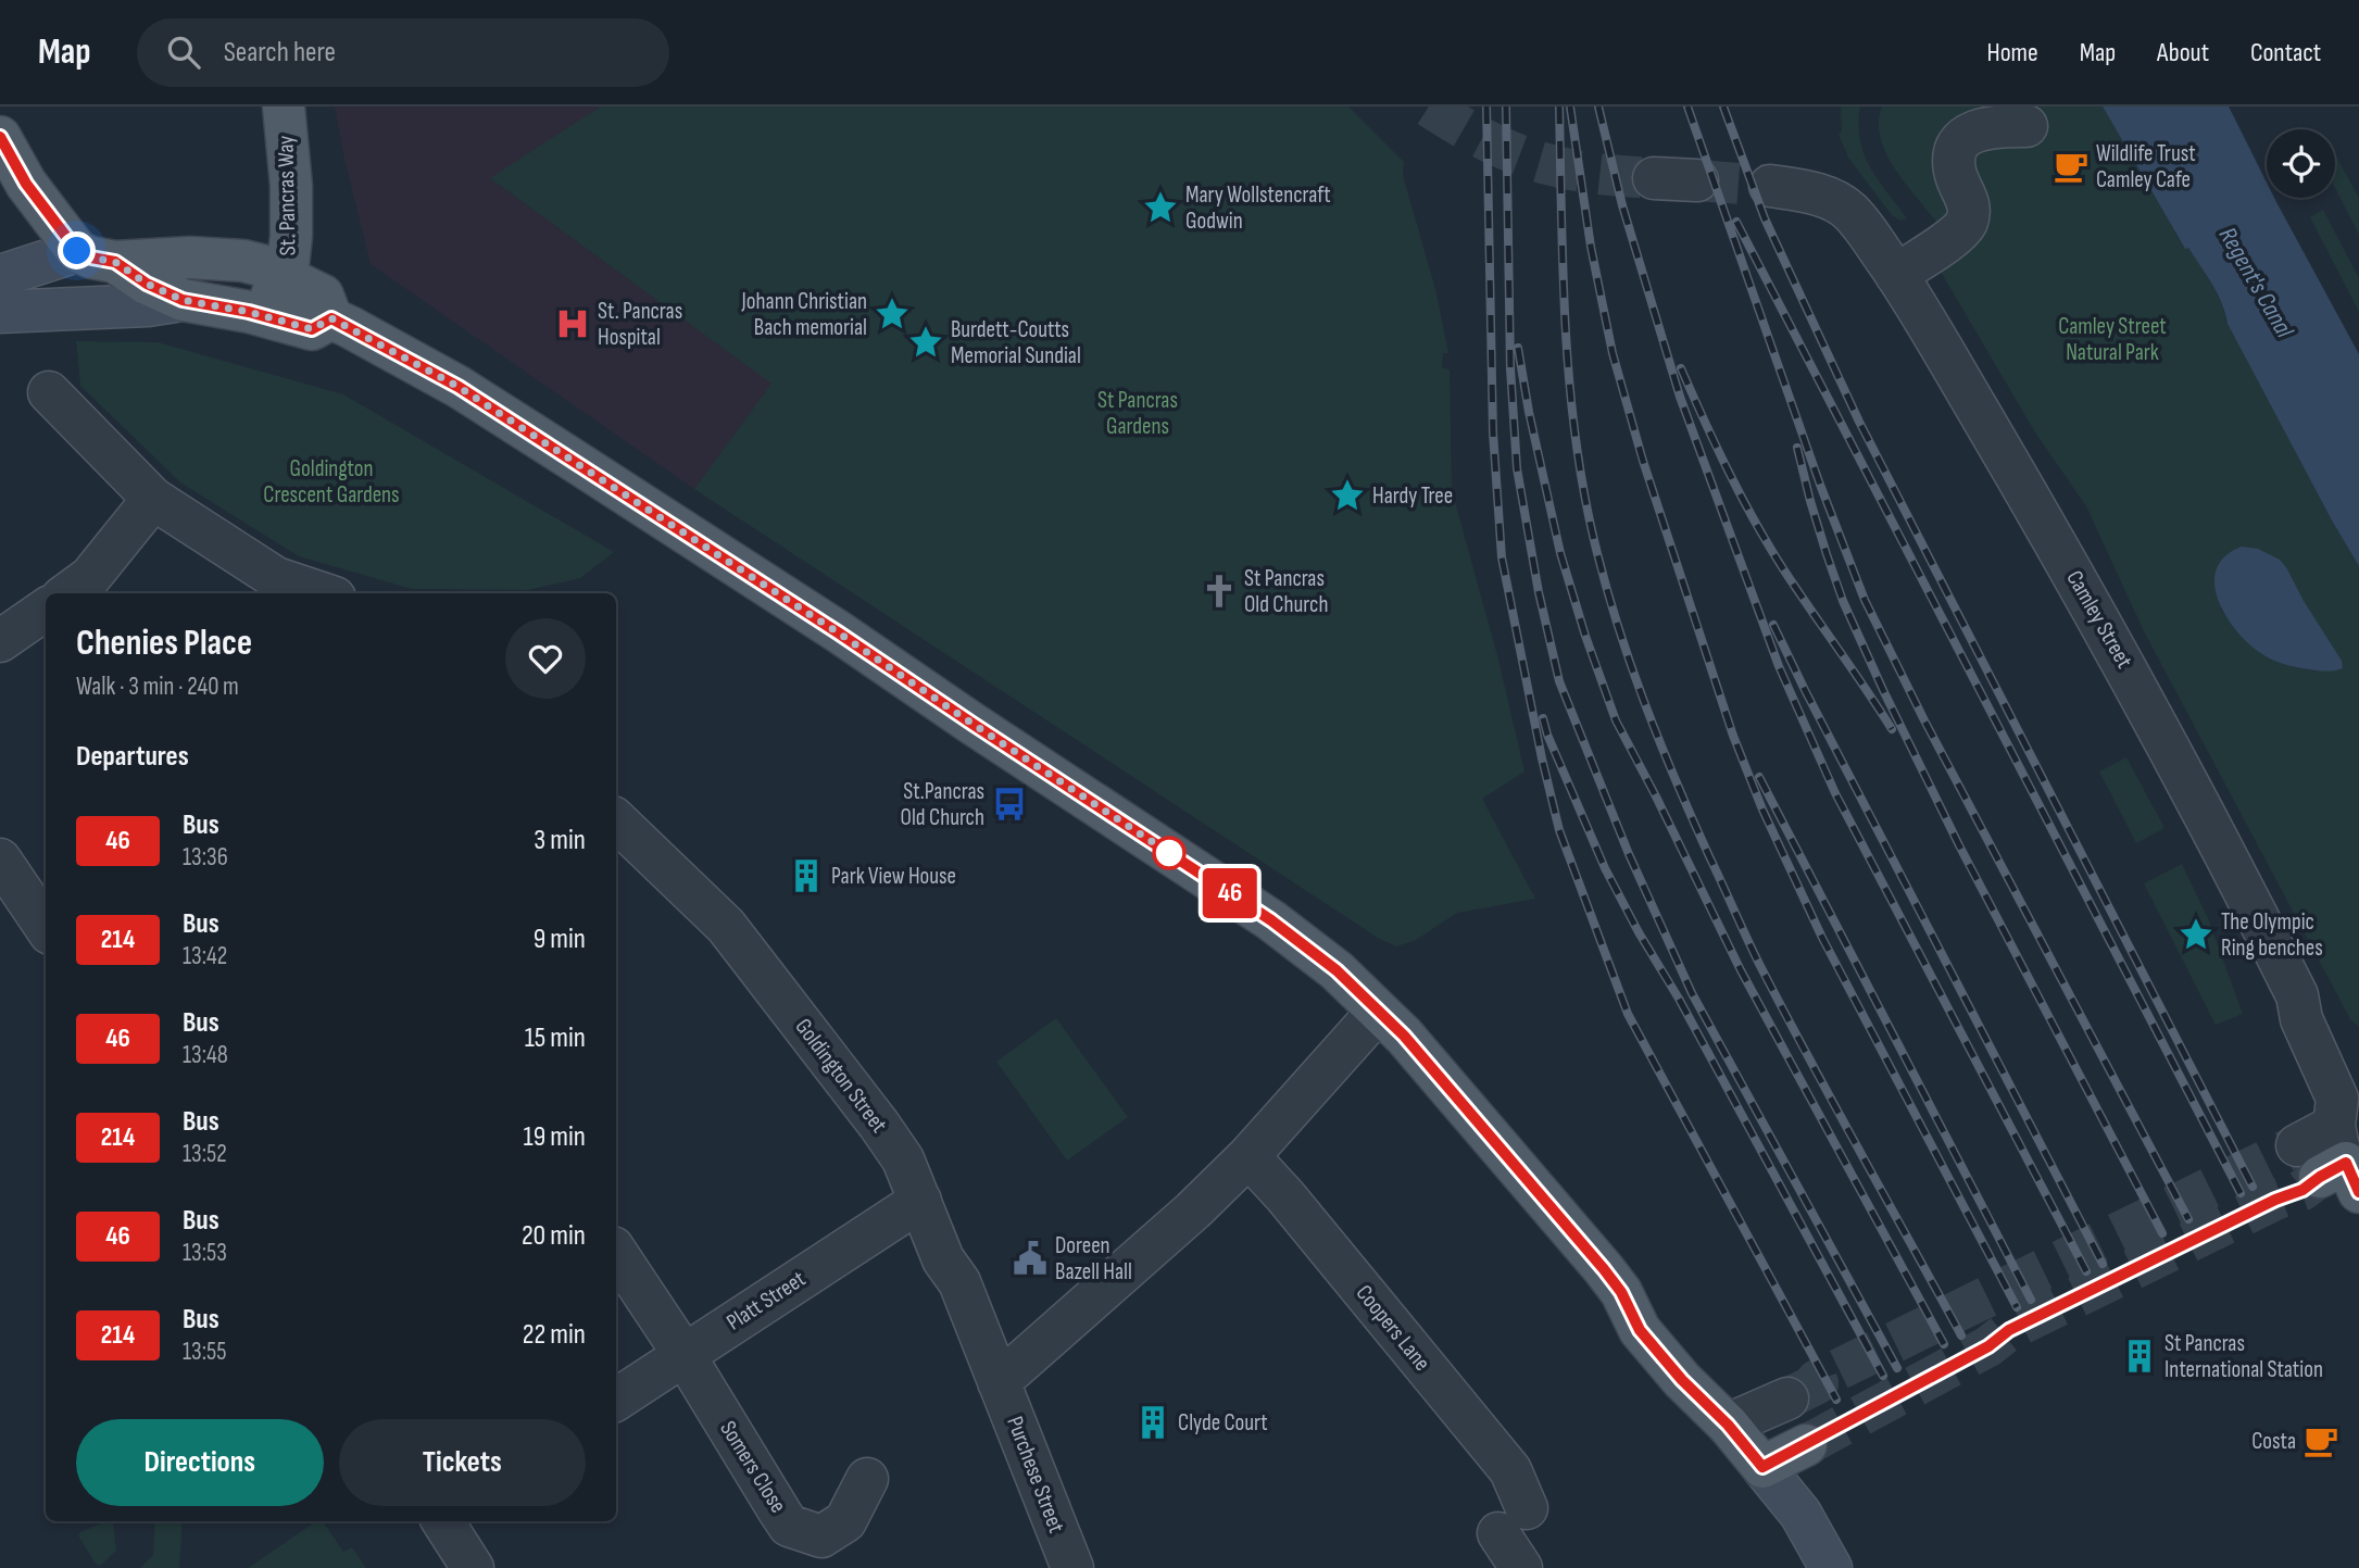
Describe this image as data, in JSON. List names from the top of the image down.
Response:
{
  "streets": {
    "main road": ["St. Pancras Way"],
    "street": [
      "Camley Street",
      "Goldington Street",
      "Platt Street",
      "Coopers Lane",
      "Somers Close",
      "Purchese Street"
    ]
  },
  "crossings": [
    ["Goldington Street", "Platt Street"],
    ["Goldington Street", "Purchese Street"],
    ["Platt Street", "Somers Close"]
  ],
  "water": ["Regent's Canal"],
  "parks": ["Camley Street Natural Park", "St Pancras Gardens", "Goldington Crescent Gardens"],
  "places": {
    "cafe": ["Wildlife Trust Camley Cafe", "Costa"],
    "place": [
      "Mary Wollstencraft Godwin",
      "Johann Christian Bach memorial",
      "Burdett-Coutts Memorial Sundial",
      "Hardy Tree",
      "The Olympic Ring benches"
    ],
    "hospital": ["St. Pancras Hospital"],
    "church": ["St Pancras Old Church"],
    "bus stop": ["St.Pancras Old Church"],
    "building": ["Park View House", "St Pancras International Station", "Clyde Court"],
    "public building": ["Doreen Bazell Hall"]
  },
  "lines": ["bus line 46"],
  "page": {
    "header": "Map",
    "search": "Search here",
    "nav": [
      "Home",
      "Map",
      "About",
      "Contact"
    ],
    "on_map": "46",
    "heading": [
      ["Chenies Place", "Walk · 3 min · 240 m"],
      "Departures"
    ],
    "list": [
      {
        "mark": "46",
        "name": "Bus",
        "note": "13:36",
        "value": "3 min"
      },
      {
        "mark": "214",
        "name": "Bus",
        "note": "13:42",
        "value": "9 min"
      },
      {
        "mark": "46",
        "name": "Bus",
        "note": "13:48",
        "value": "15 min"
      },
      {
        "mark": "214",
        "name": "Bus",
        "note": "13:52",
        "value": "19 min"
      },
      {
        "mark": "46",
        "name": "Bus",
        "note": "13:53",
        "value": "20 min"
      },
      {
        "mark": "214",
        "name": "Bus",
        "note": "13:55",
        "value": "22 min"
      }
    ],
    "buttons": ["Directions", "Tickets"]
  }
}
